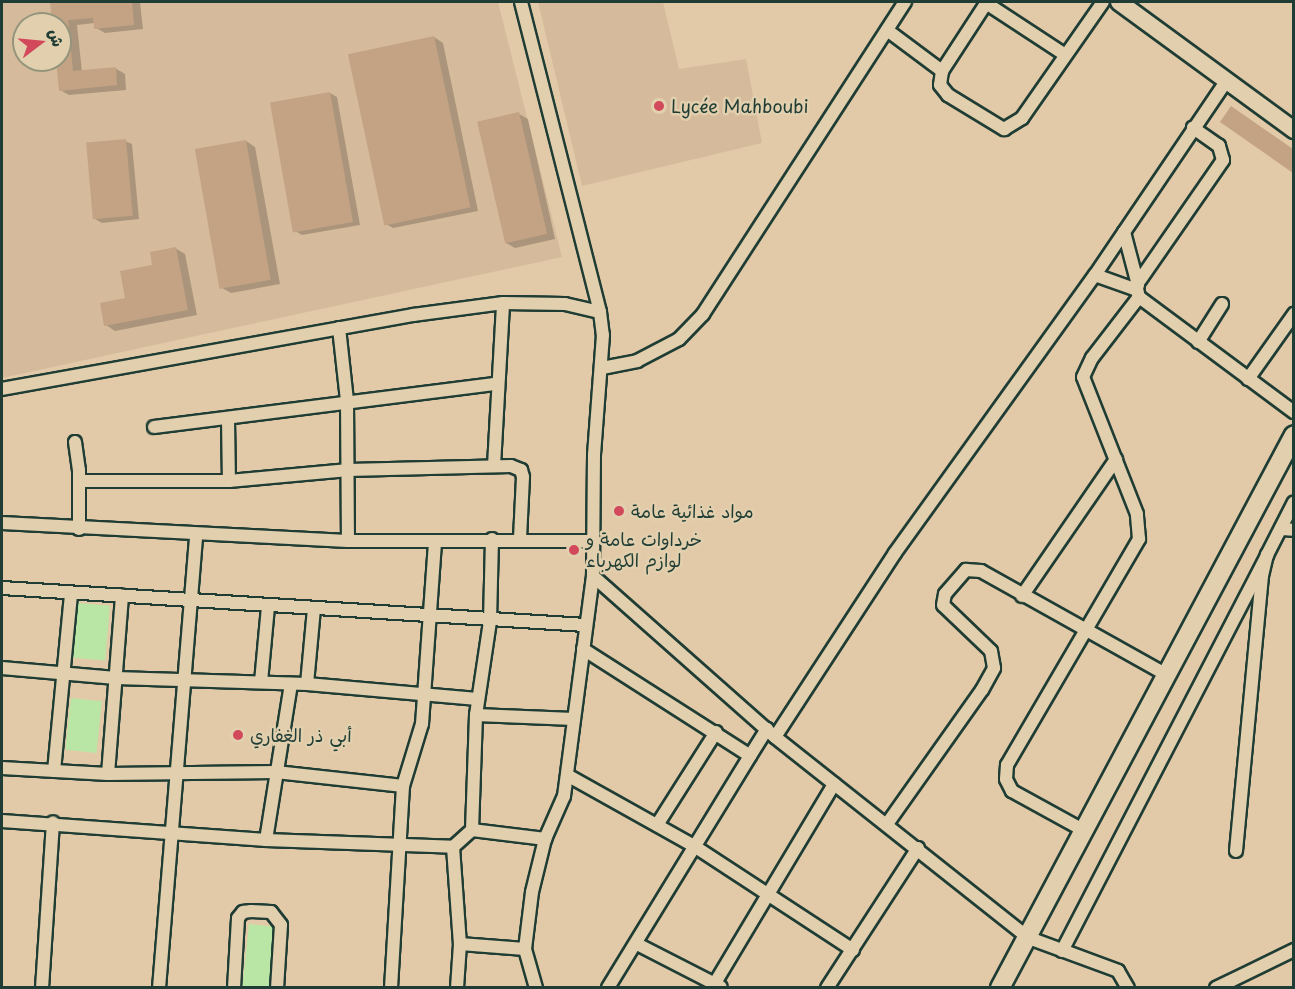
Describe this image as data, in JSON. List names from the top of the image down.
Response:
{
  "places": [
    "Lycée Mahboubi",
    "مواد غذائية عامة",
    "خرداوات عامة و لوازم الكهرباء",
    "أبي ذر الغفاري"
  ],
  "north": "right"
}
